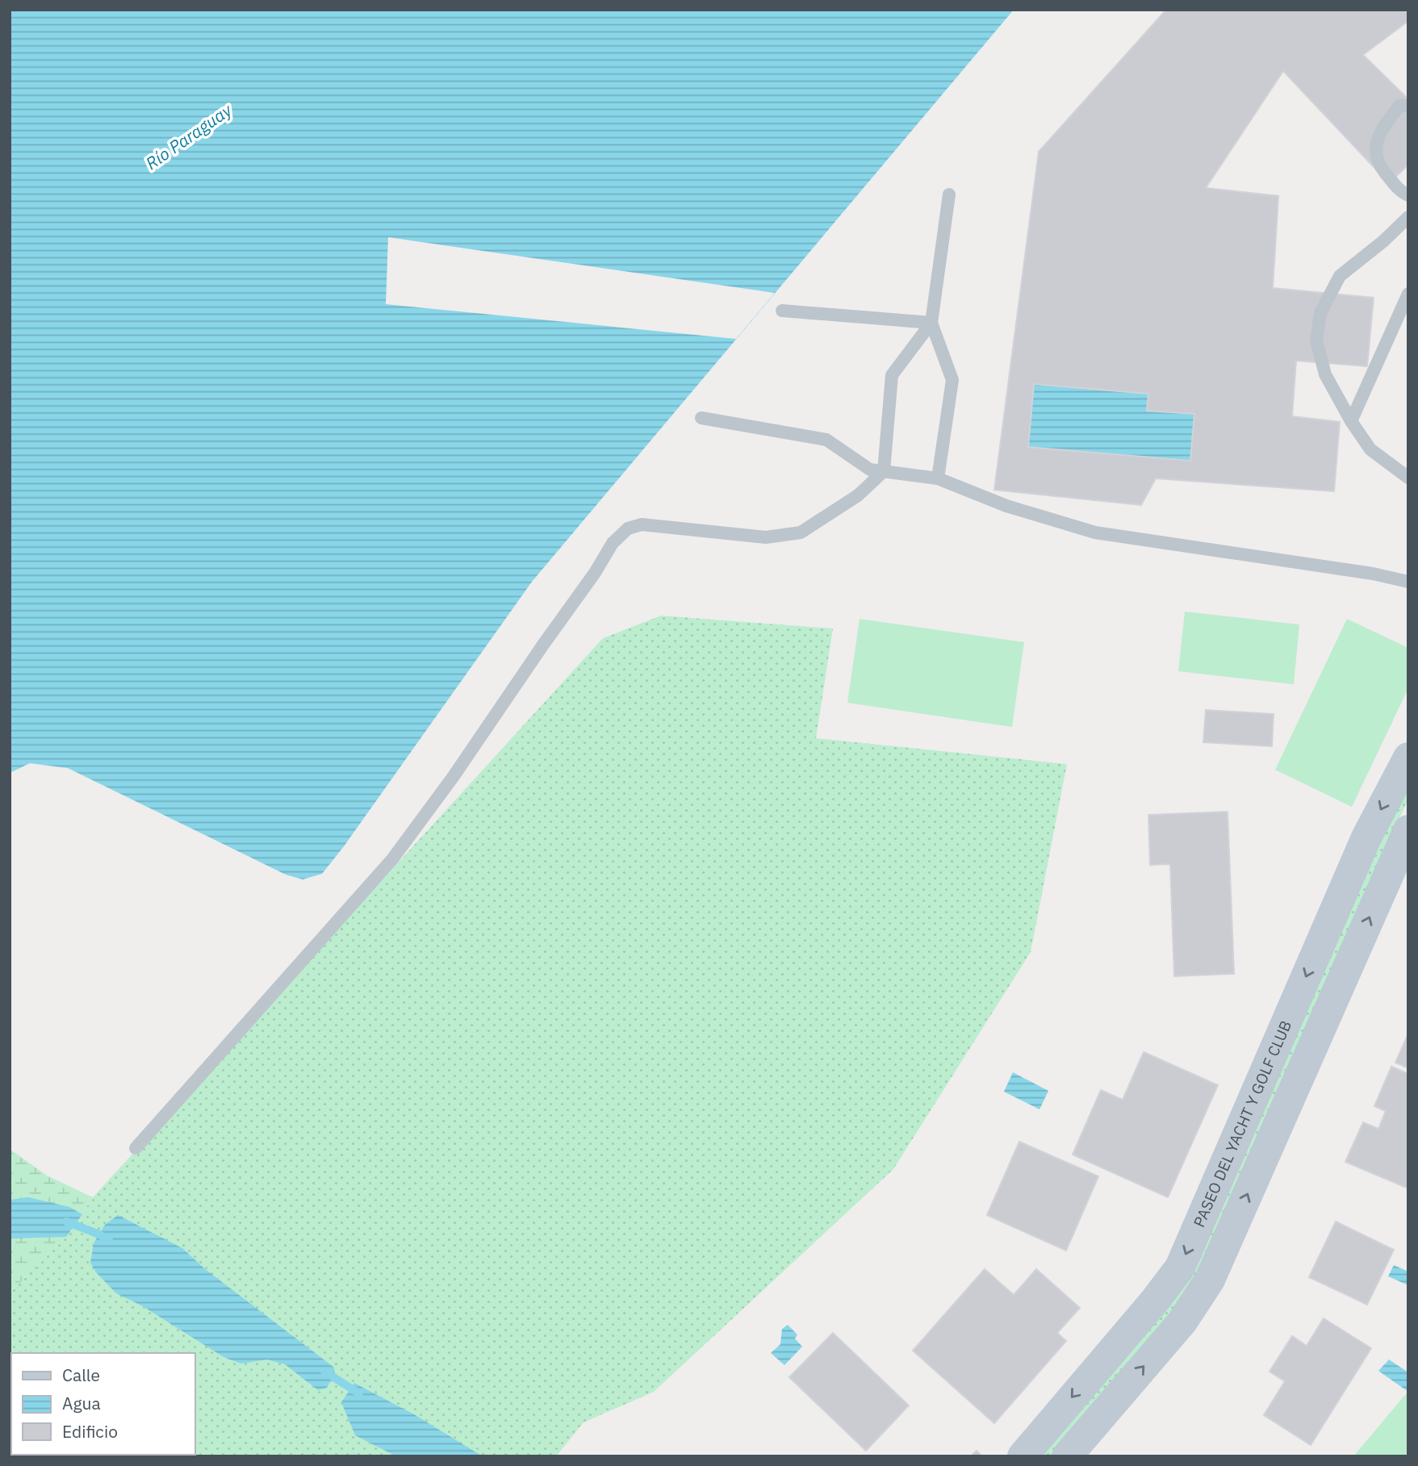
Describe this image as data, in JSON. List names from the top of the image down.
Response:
{
  "streets": {
    "main road": ["PASEO DEL YACHT Y GOLF CLUB"]
  },
  "water": ["Río Paraguay"],
  "legend": ["Calle", "Agua", "Edificio"]
}
